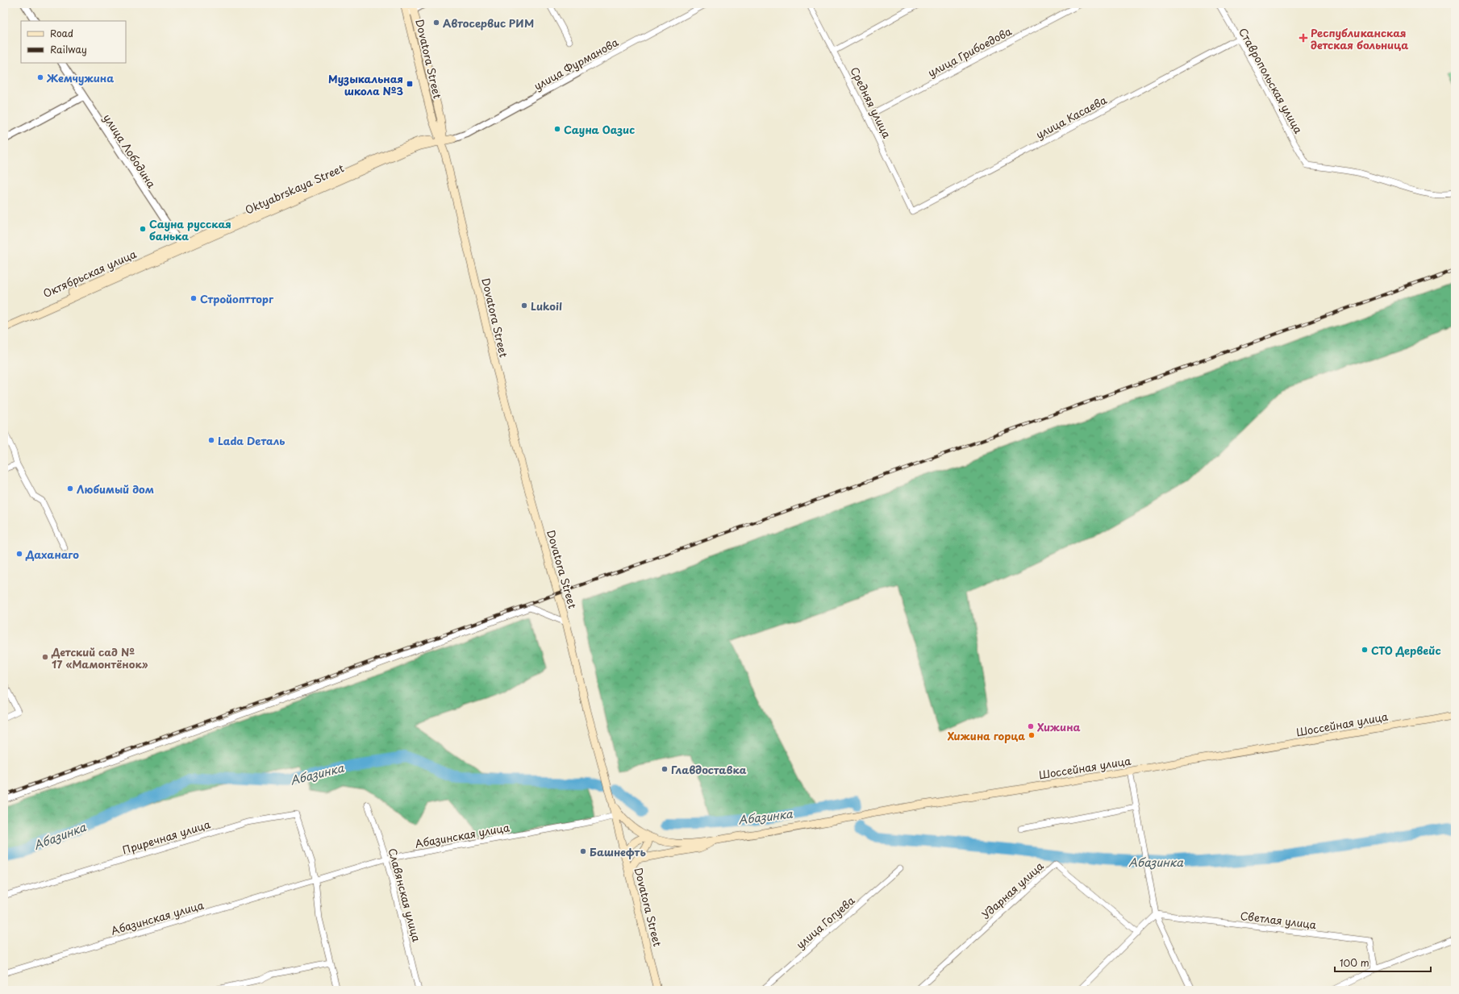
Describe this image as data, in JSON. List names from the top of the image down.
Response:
{
  "streets": {
    "main road": [
      "Dovatora Street",
      "Oktyabrskaya Street",
      "Октябрьская улица",
      "Шоссейная улица"
    ],
    "street": [
      "улица Грибоедова",
      "улица Фурманова",
      "Ставропольская улица",
      "Средняя улица",
      "улица Касаева",
      "улица Лободина",
      "Абазинская улица",
      "Приречная улица",
      "Ударная улица",
      "Славянская улица",
      "Светлая улица",
      "улица Гогуева"
    ]
  },
  "crossings": [
    ["улица Грибоедова", "Средняя улица"],
    ["Dovatora Street", "Oktyabrskaya Street"],
    ["Dovatora Street", "Абазинская улица"],
    ["улица Фурманова", "Oktyabrskaya Street"],
    ["Ставропольская улица", "улица Касаева"],
    ["Средняя улица", "улица Касаева"],
    ["улица Лободина", "Oktyabrskaya Street"],
    ["улица Лободина", "Октябрьская улица"],
    ["Oktyabrskaya Street", "Октябрьская улица"],
    ["Абазинская улица", "Приречная улица"],
    ["Абазинская улица", "Славянская улица"]
  ],
  "water": ["Абазинка"],
  "places": {
    "other": [
      "Автосервис РИМ",
      "Жемчужина",
      "Сауна Оазис",
      "Сауна русская банька",
      "Стройоптторг",
      "Lukoil",
      "Lada Dеталь",
      "Любимый дом",
      "Даханаго",
      "СТО Дервейс",
      "Детский сад № 17 «Мамонтёнок»",
      "Хижина",
      "Хижина горца",
      "Главдоставка",
      "Башнефть"
    ],
    "health": ["Республиканская детская больница"],
    "transit": ["Музыкальная школа №3"]
  },
  "legend": ["Road", "Railway"],
  "scale_bar": "100 m"
}
